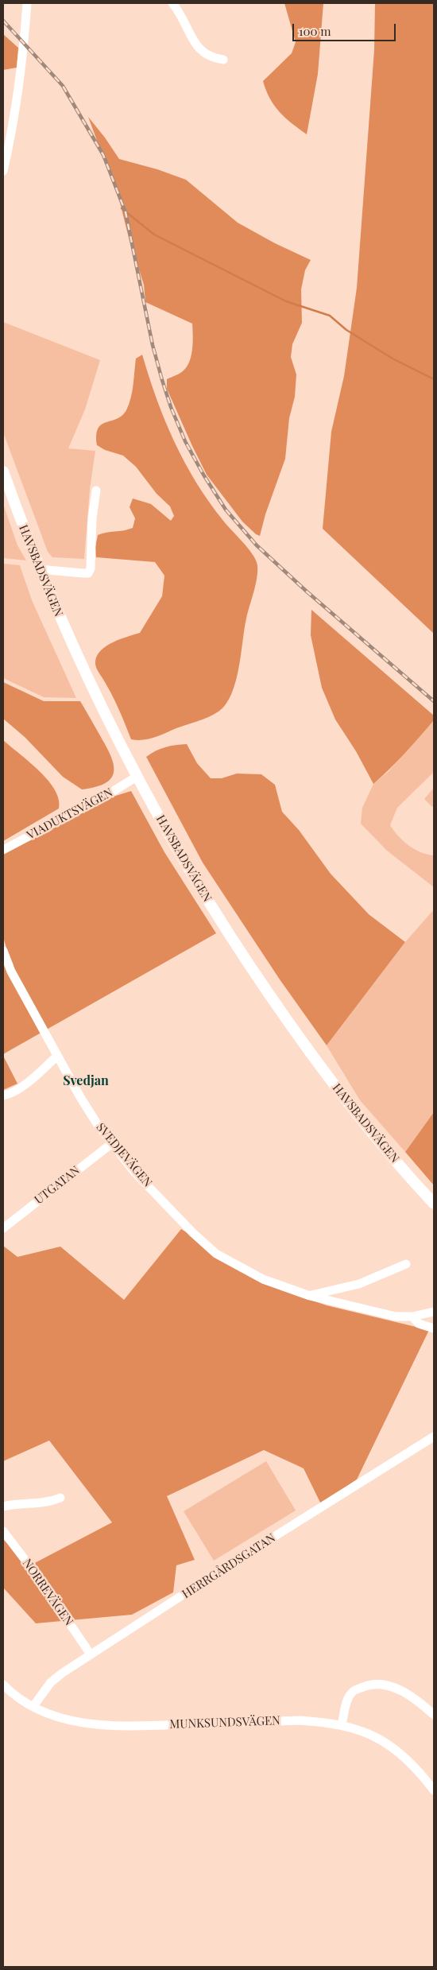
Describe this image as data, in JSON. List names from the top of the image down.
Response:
{
  "streets": {
    "main road": ["HAVSBADSVÄGEN"],
    "street": [
      "VIADUKTSVÄGEN",
      "SVEDJEVÄGEN",
      "UTGATAN",
      "HERRGÅRDSGATAN",
      "NORREVÄGEN",
      "MUNKSUNDSVÄGEN"
    ]
  },
  "crossings": [
    ["HAVSBADSVÄGEN", "VIADUKTSVÄGEN"],
    ["SVEDJEVÄGEN", "UTGATAN"],
    ["HERRGÅRDSGATAN", "NORREVÄGEN"],
    ["HERRGÅRDSGATAN", "MUNKSUNDSVÄGEN"]
  ],
  "districts": ["Svedjan"],
  "scale_bar": "100 m"
}
